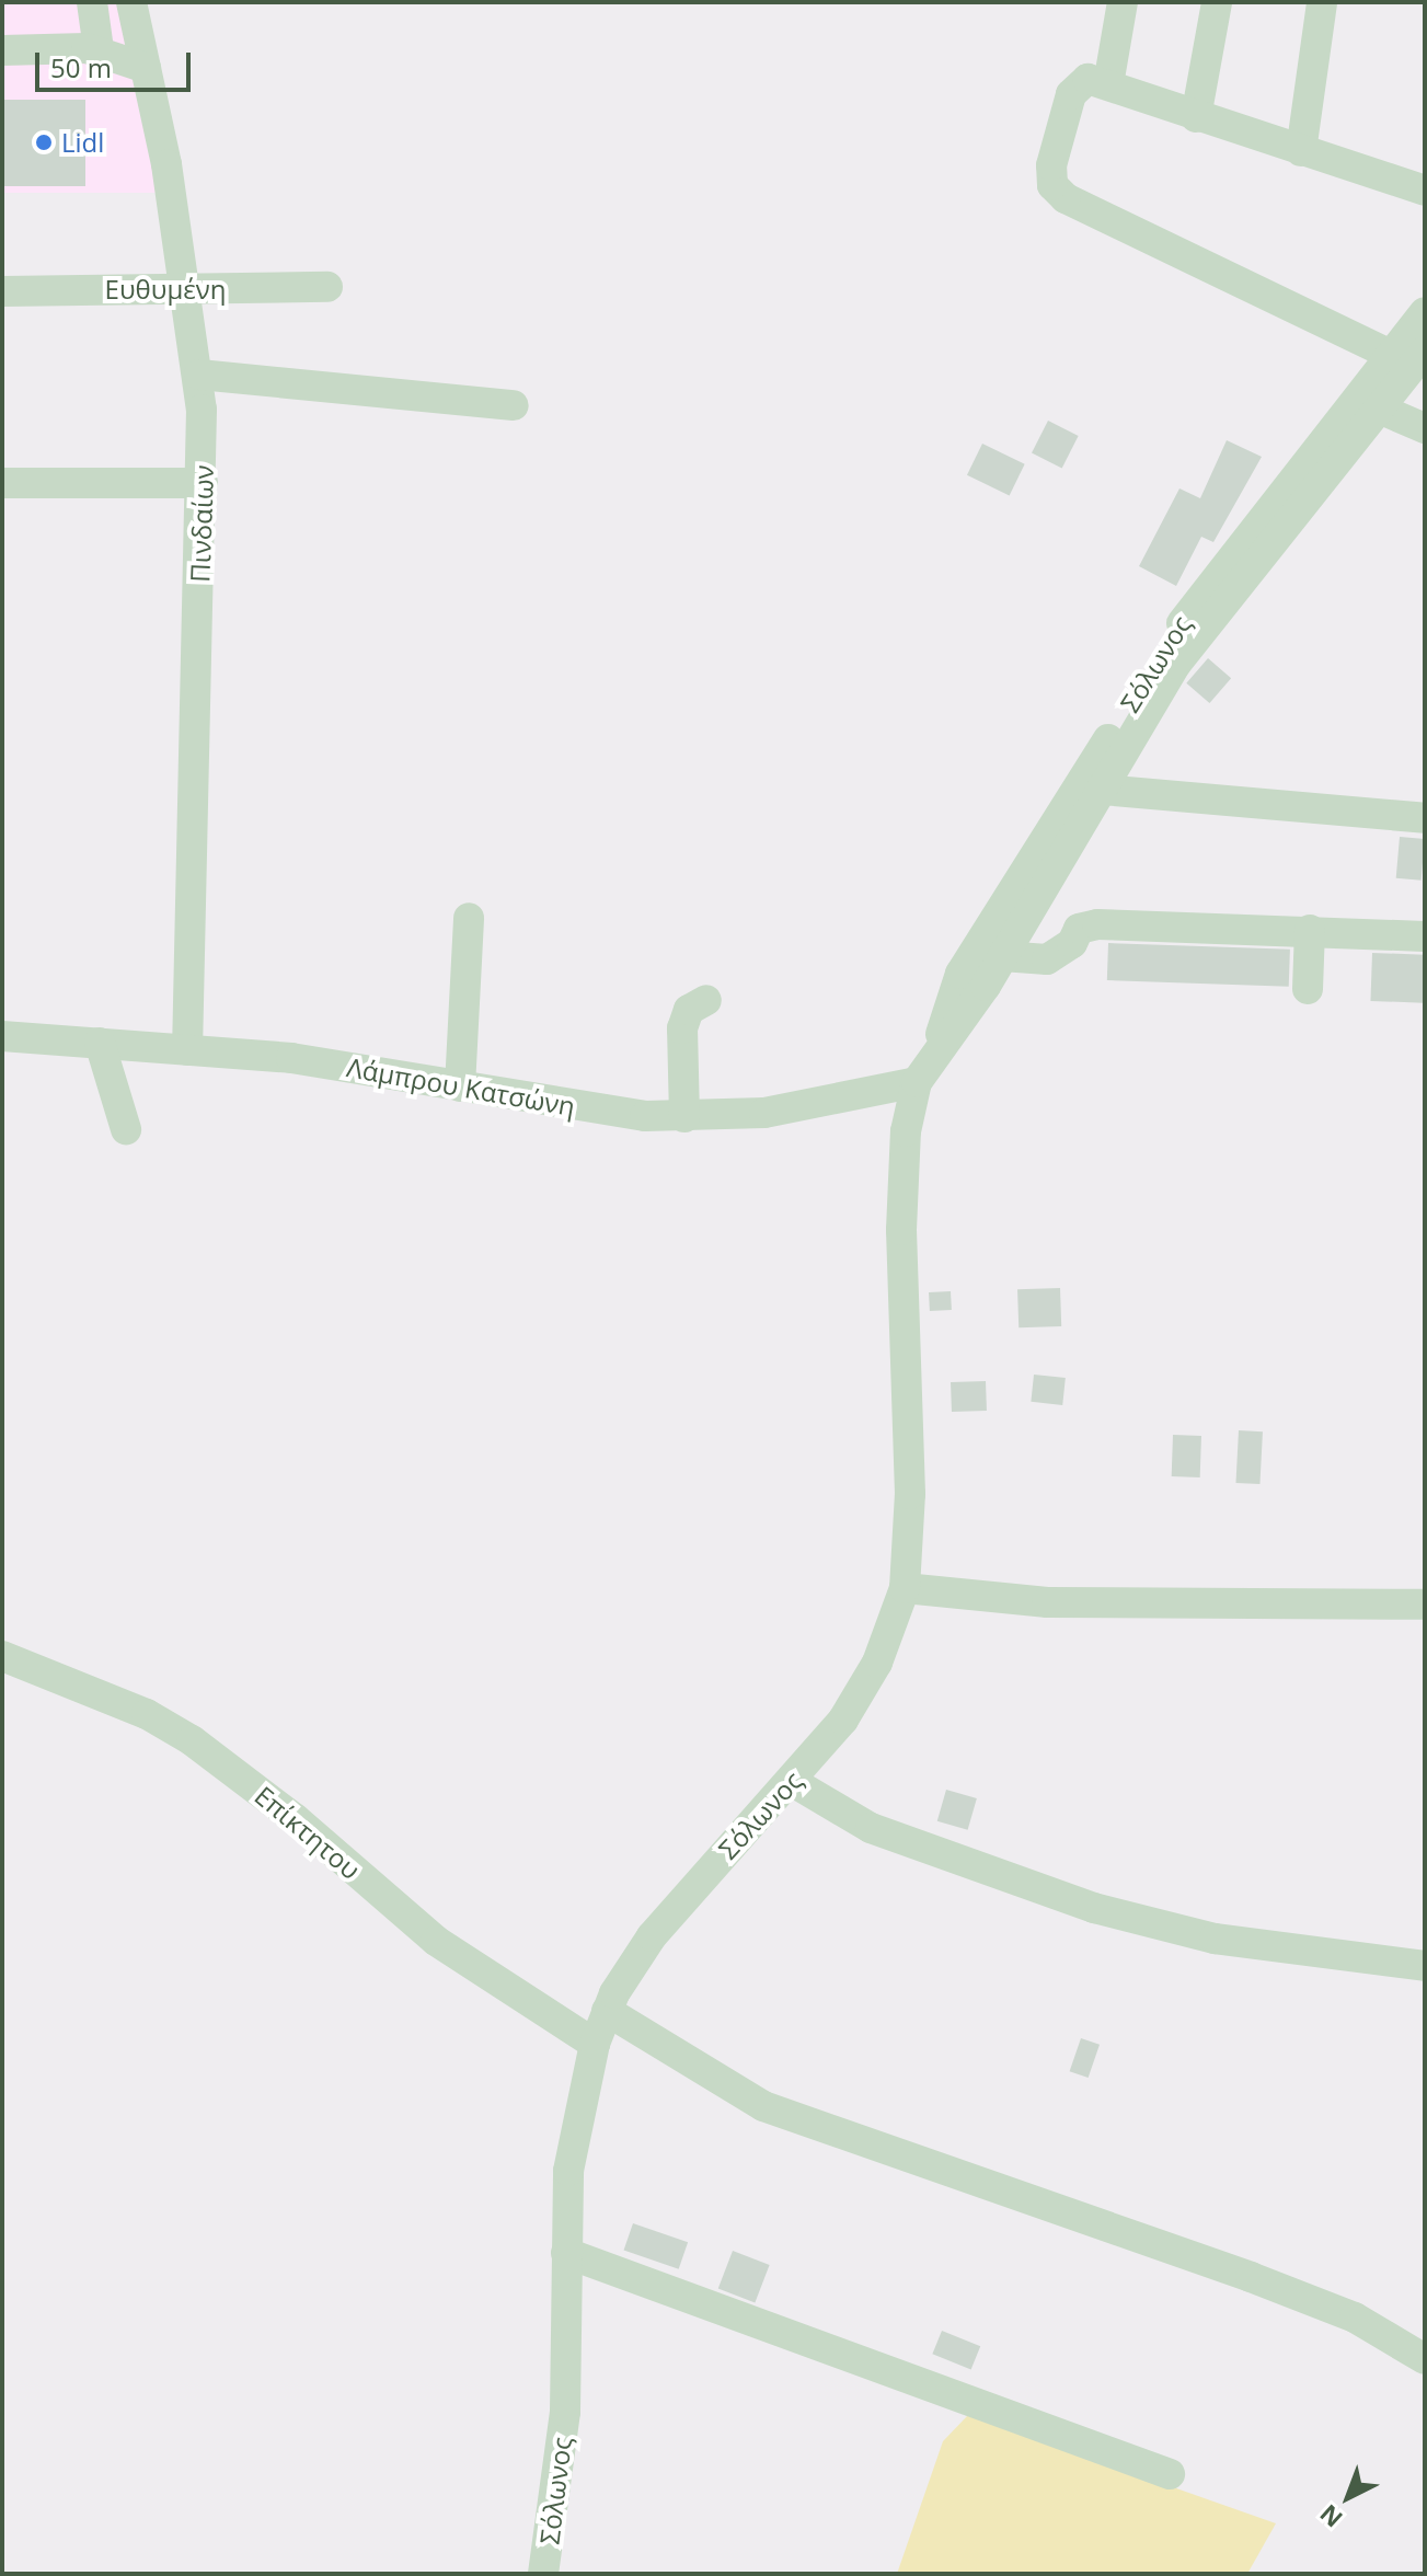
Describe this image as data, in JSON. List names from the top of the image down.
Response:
{
  "streets": {
    "street": [
      "Ευθυμένη",
      "Πινδαίων",
      "Σόλωνος",
      "Λάμπρου Κατσώνη",
      "Επίκτητου"
    ]
  },
  "crossings": [
    ["Ευθυμένη", "Πινδαίων"],
    ["Πινδαίων", "Λάμπρου Κατσώνη"],
    ["Σόλωνος", "Λάμπρου Κατσώνη"],
    ["Σόλωνος", "Επίκτητου"]
  ],
  "places": ["Lidl"],
  "scale_bar": "50 m",
  "north": "bottom left"
}
